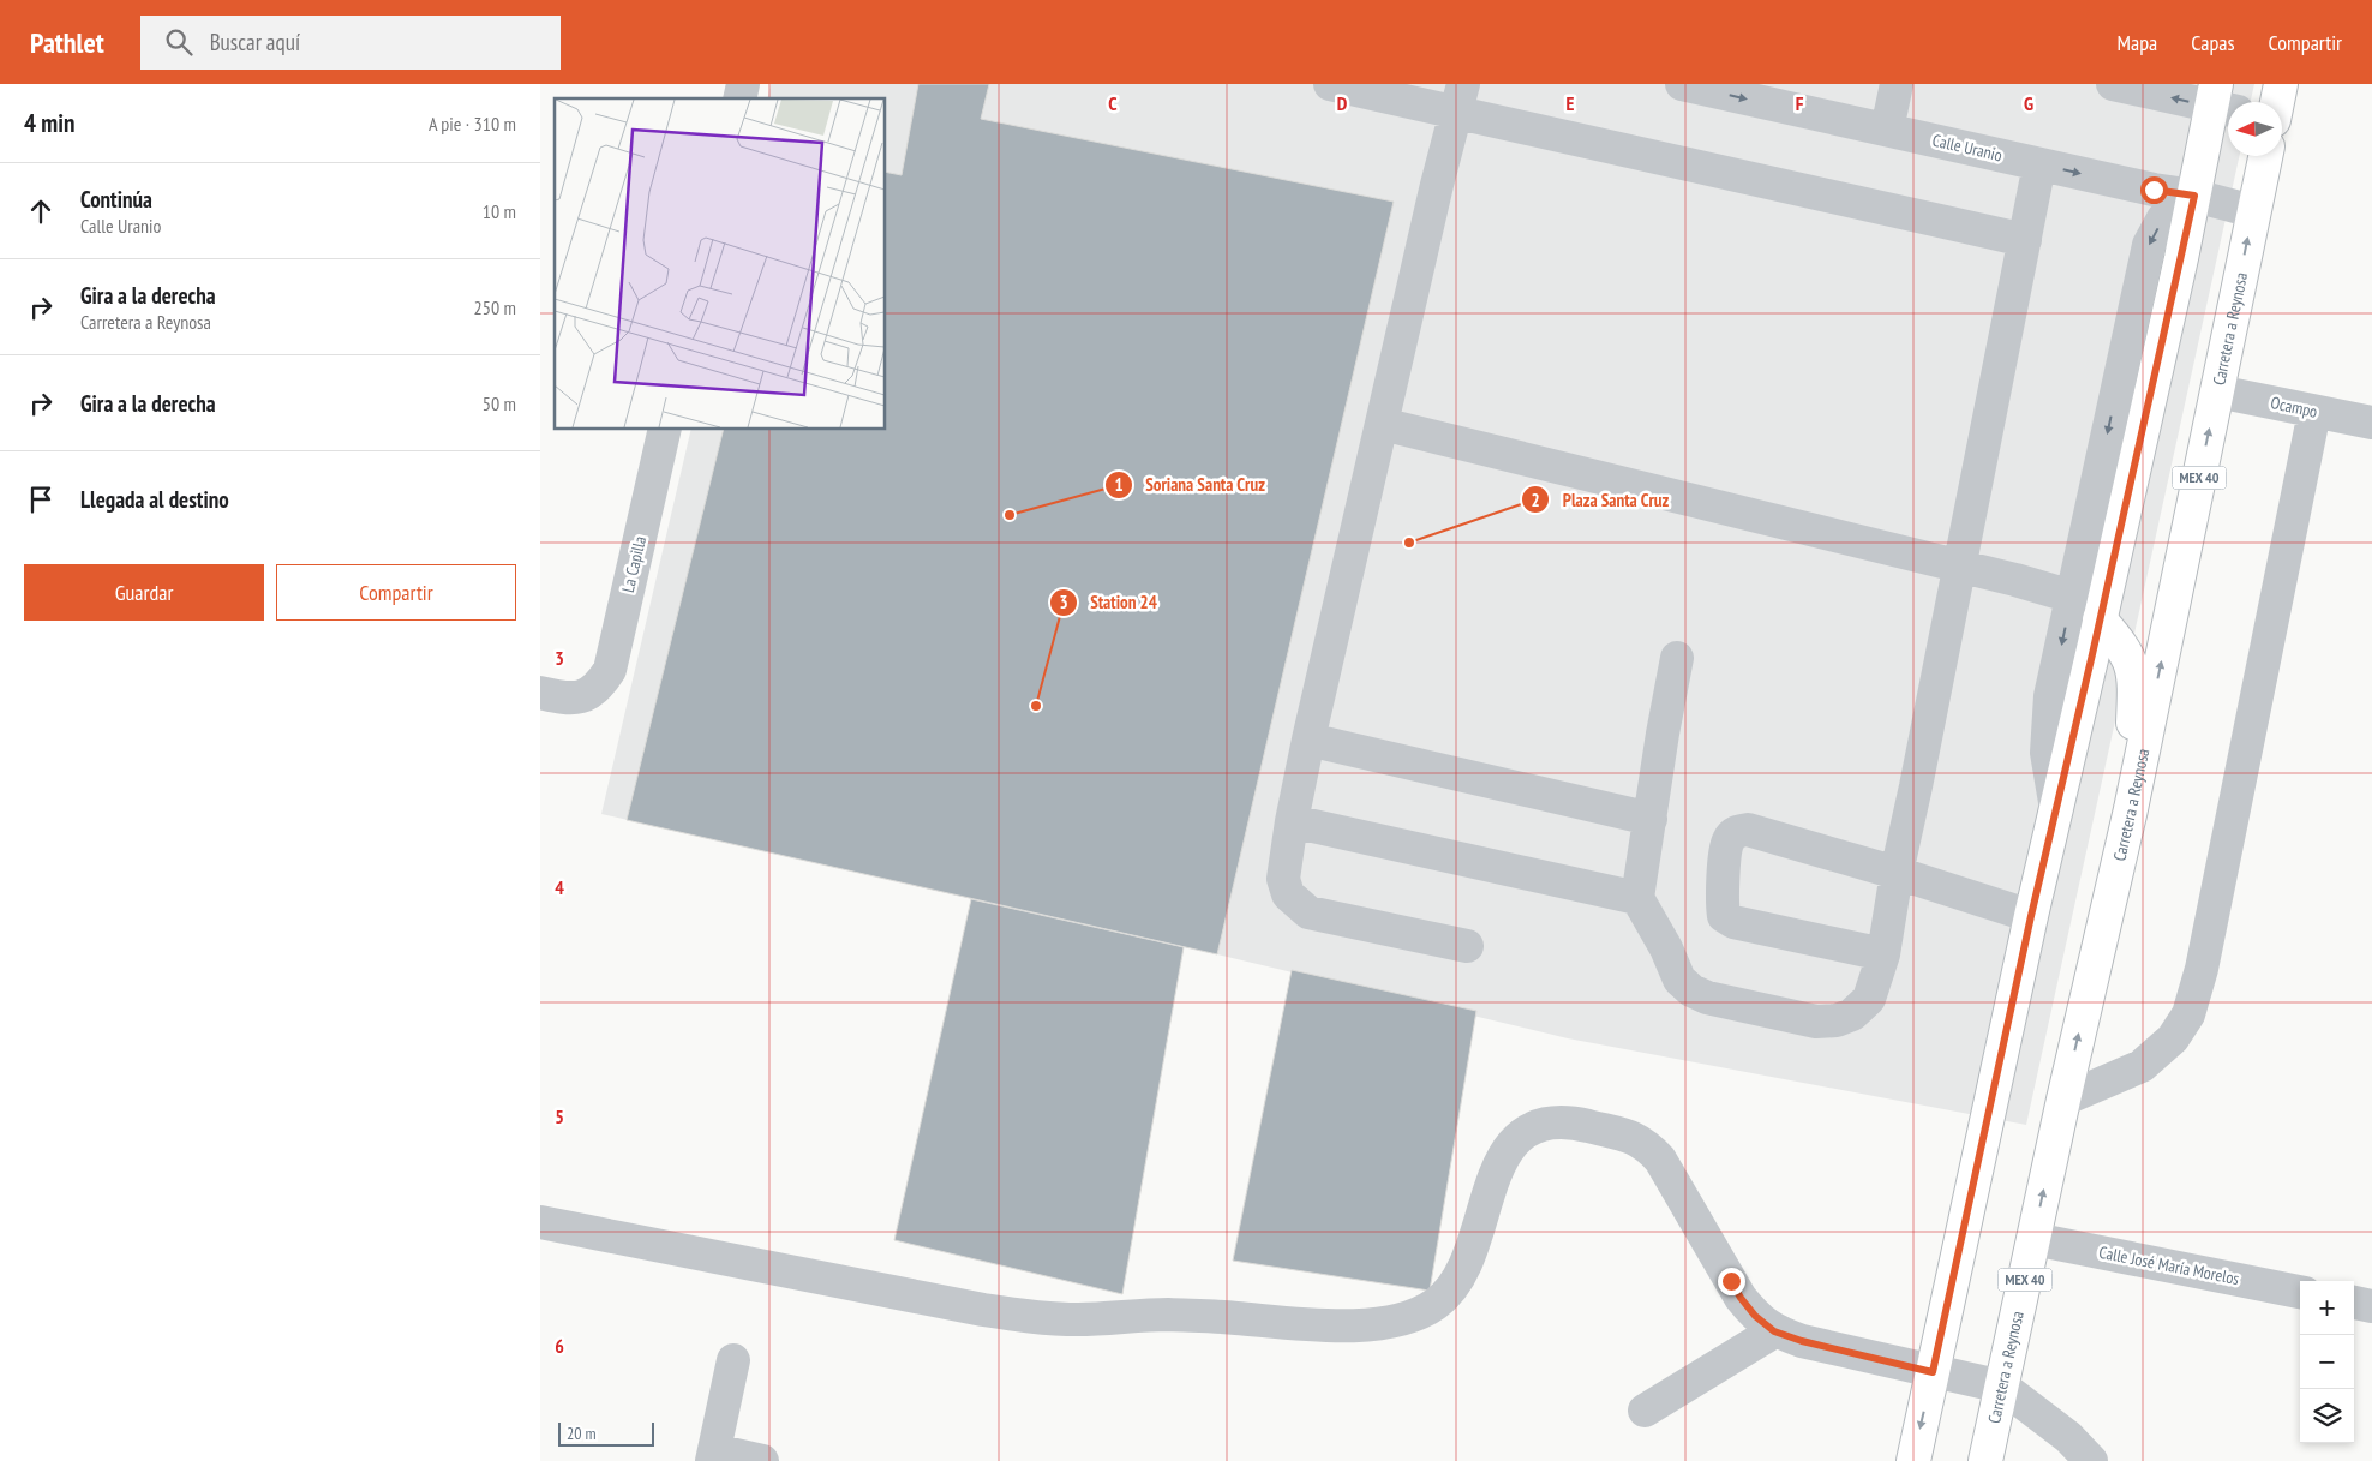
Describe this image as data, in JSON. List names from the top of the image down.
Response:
{
  "streets": {
    "main road": ["Carretera a Reynosa", "MEX 40"],
    "street": [
      "Calle Uranio",
      "Ocampo",
      "La Capilla",
      "Calle José María Morelos"
    ]
  },
  "crossings": [
    ["Calle Uranio", "Carretera a Reynosa"],
    ["Carretera a Reynosa", "Ocampo"],
    ["Carretera a Reynosa", "Calle José María Morelos"]
  ],
  "places": ["Soriana Santa Cruz", "Plaza Santa Cruz", "Station 24"],
  "scale_bar": "20 m",
  "north": "left",
  "page": {
    "header": "Pathlet",
    "search": "Buscar aquí",
    "nav": ["Mapa", "Capas", "Compartir"],
    "heading": ["4 min", "A pie · 310 m"],
    "list": [
      ["Continúa", "Calle Uranio", "10 m"],
      ["Gira a la derecha", "Carretera a Reynosa", "250 m"],
      ["Gira a la derecha", "50 m"],
      "Llegada al destino"
    ],
    "buttons": ["Guardar", "Compartir"],
    "map_buttons": ["+", "−"],
    "scale": "20 m"
  },
  "grid": {
    "columns": [
      "C",
      "D",
      "E",
      "F",
      "G"
    ],
    "rows": [
      "3",
      "4",
      "5",
      "6"
    ]
  }
}
